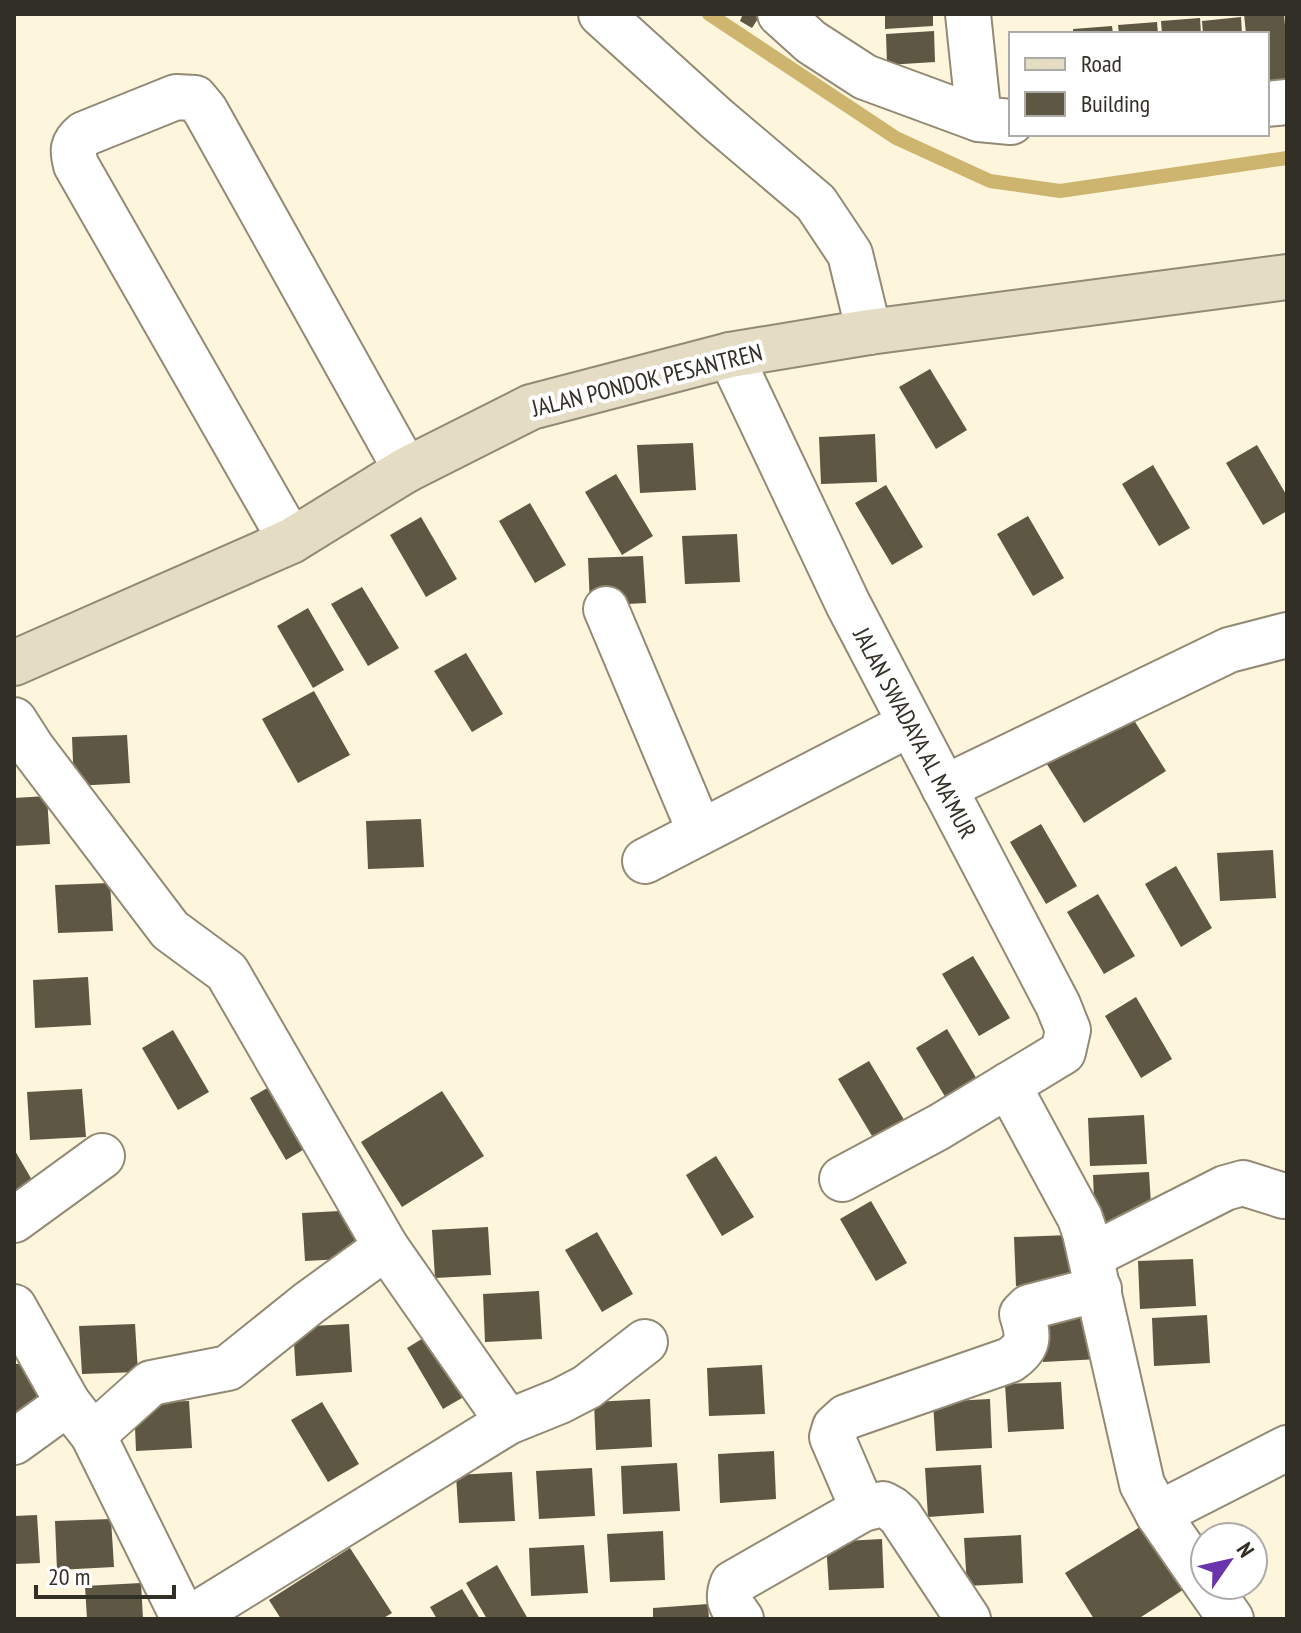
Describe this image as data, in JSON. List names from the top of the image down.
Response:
{
  "streets": {
    "street": ["JALAN PONDOK PESANTREN", "JALAN SWADAYA AL MA'MUR"]
  },
  "crossings": [
    ["JALAN PONDOK PESANTREN", "JALAN SWADAYA AL MA'MUR"]
  ],
  "legend": ["Road", "Building"],
  "scale_bar": "20 m",
  "north": "top right"
}
